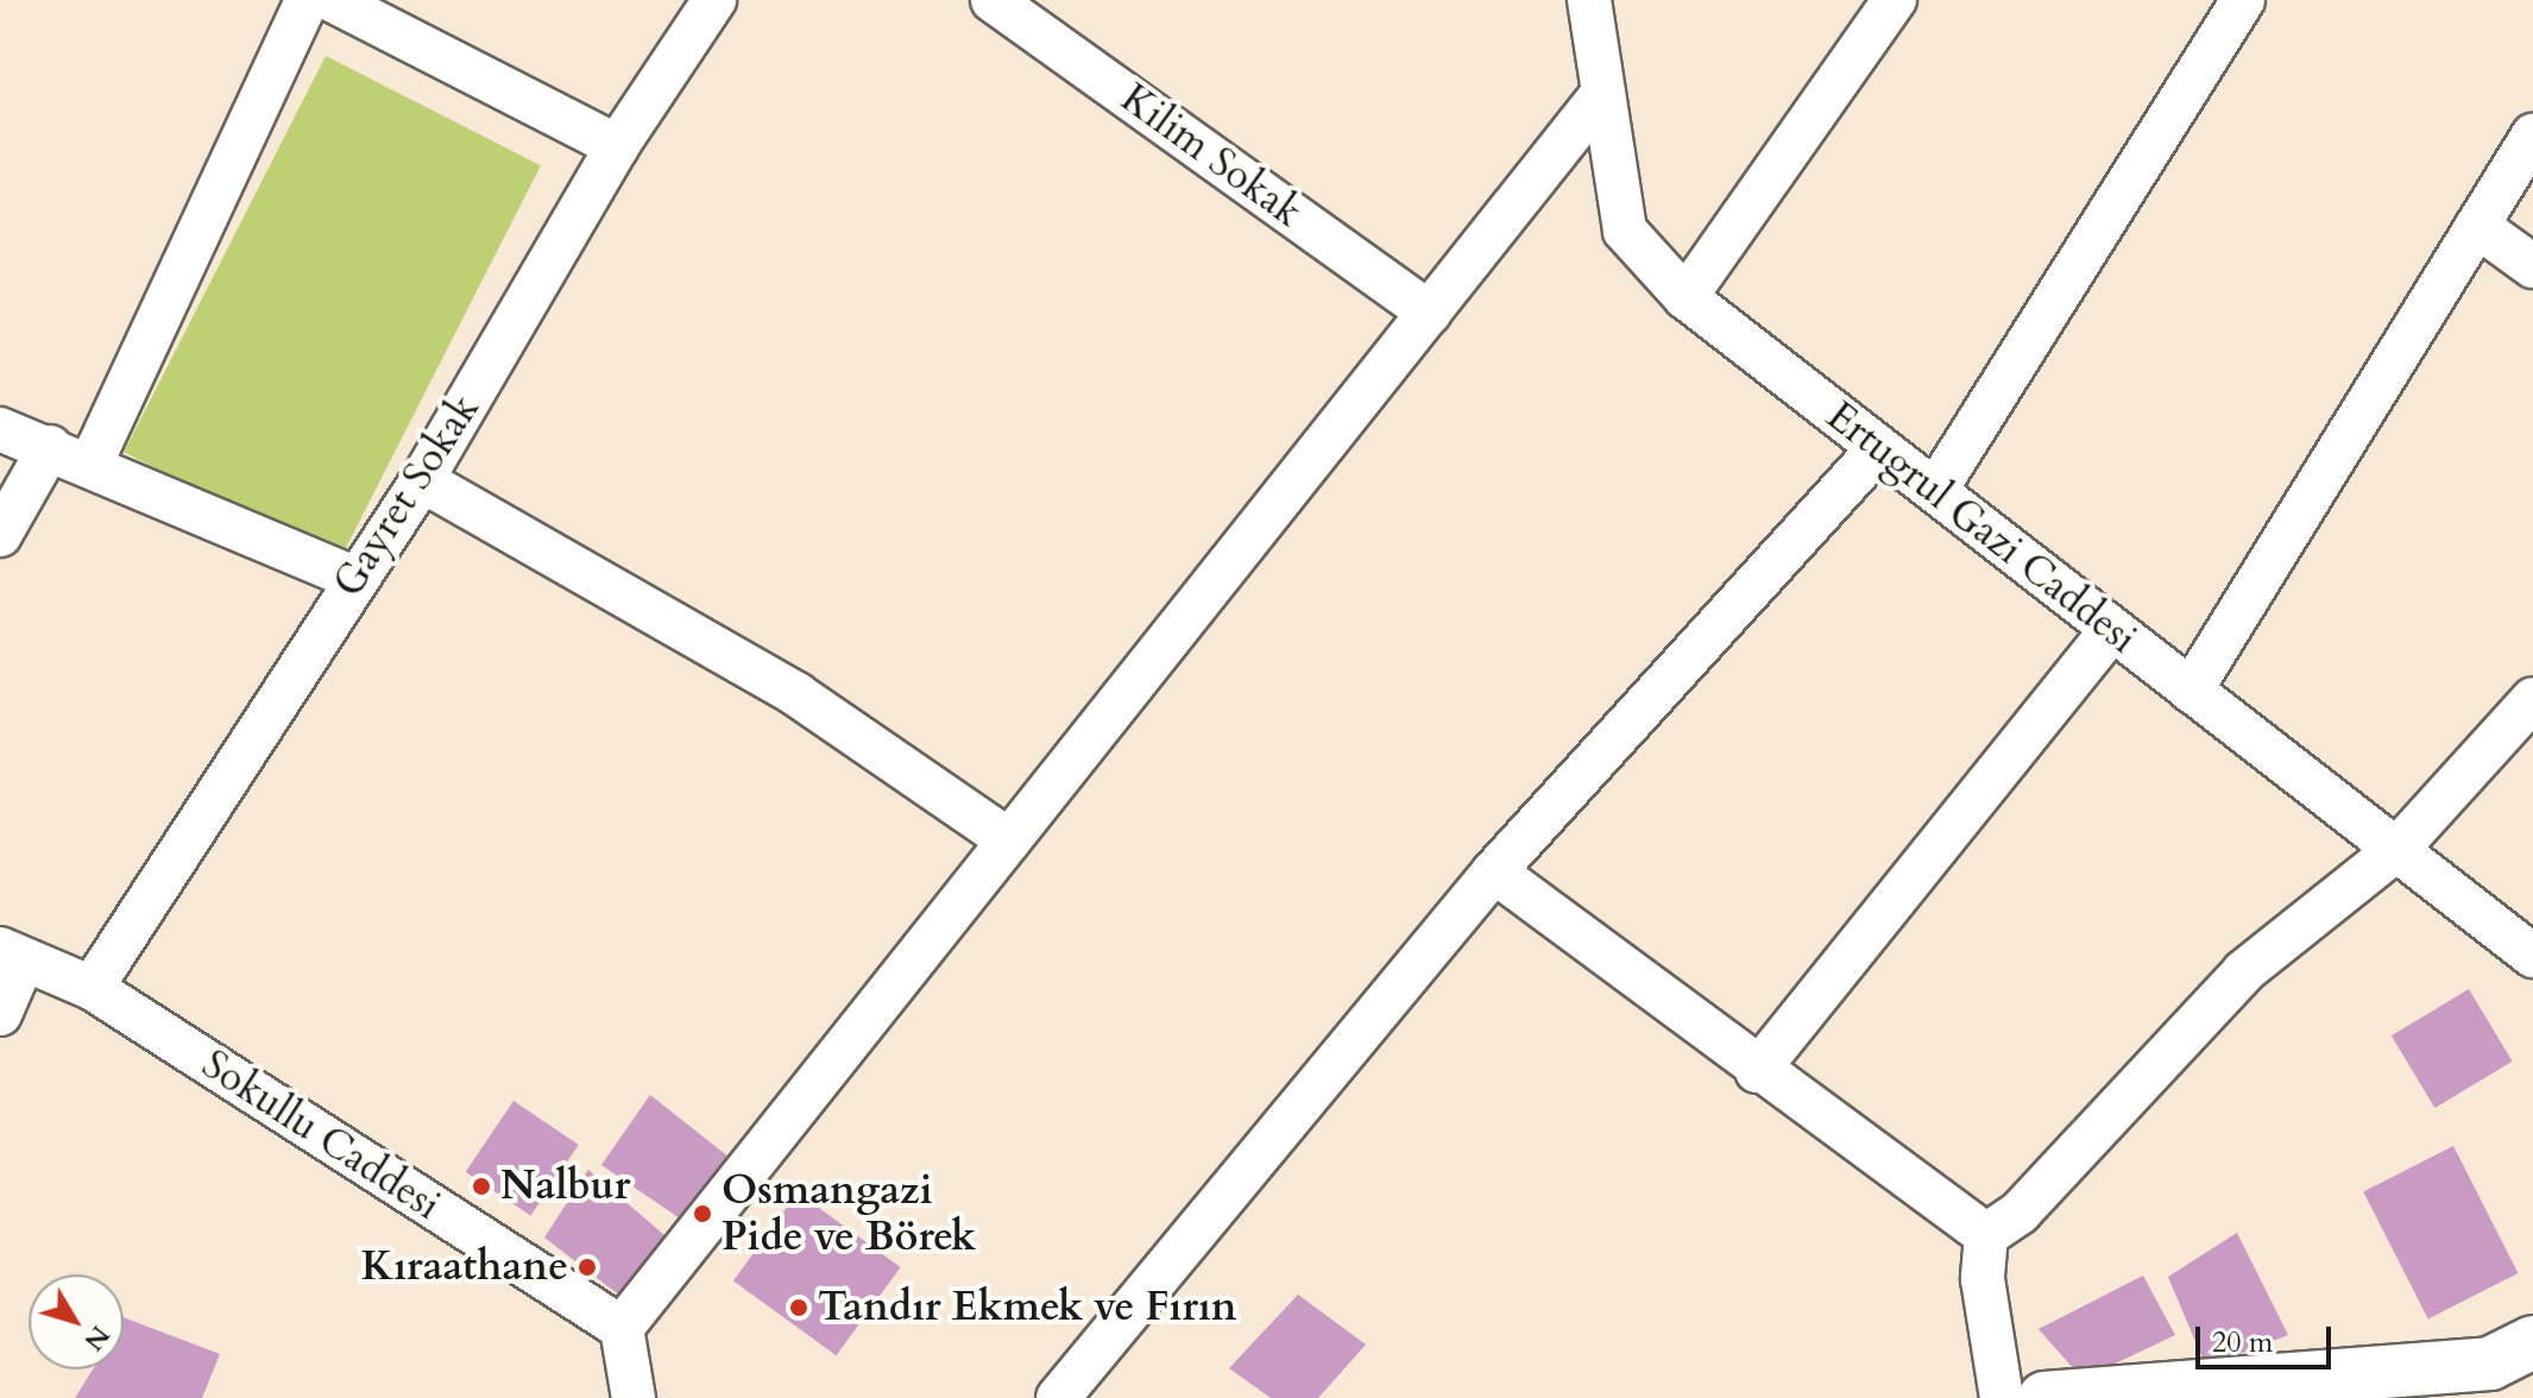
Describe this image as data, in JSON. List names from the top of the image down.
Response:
{
  "streets": {
    "street": [
      "Kilim Sokak",
      "Gayret Sokak",
      "Ertugrul Gazi Caddesi",
      "Sokullu Caddesi"
    ]
  },
  "crossings": [
    ["Gayret Sokak", "Sokullu Caddesi"]
  ],
  "places": [
    "Nalbur",
    "Osmangazi Pide ve Börek",
    "Kıraathane",
    "Tandır Ekmek ve Fırın"
  ],
  "scale_bar": "20 m",
  "north": "bottom right"
}
